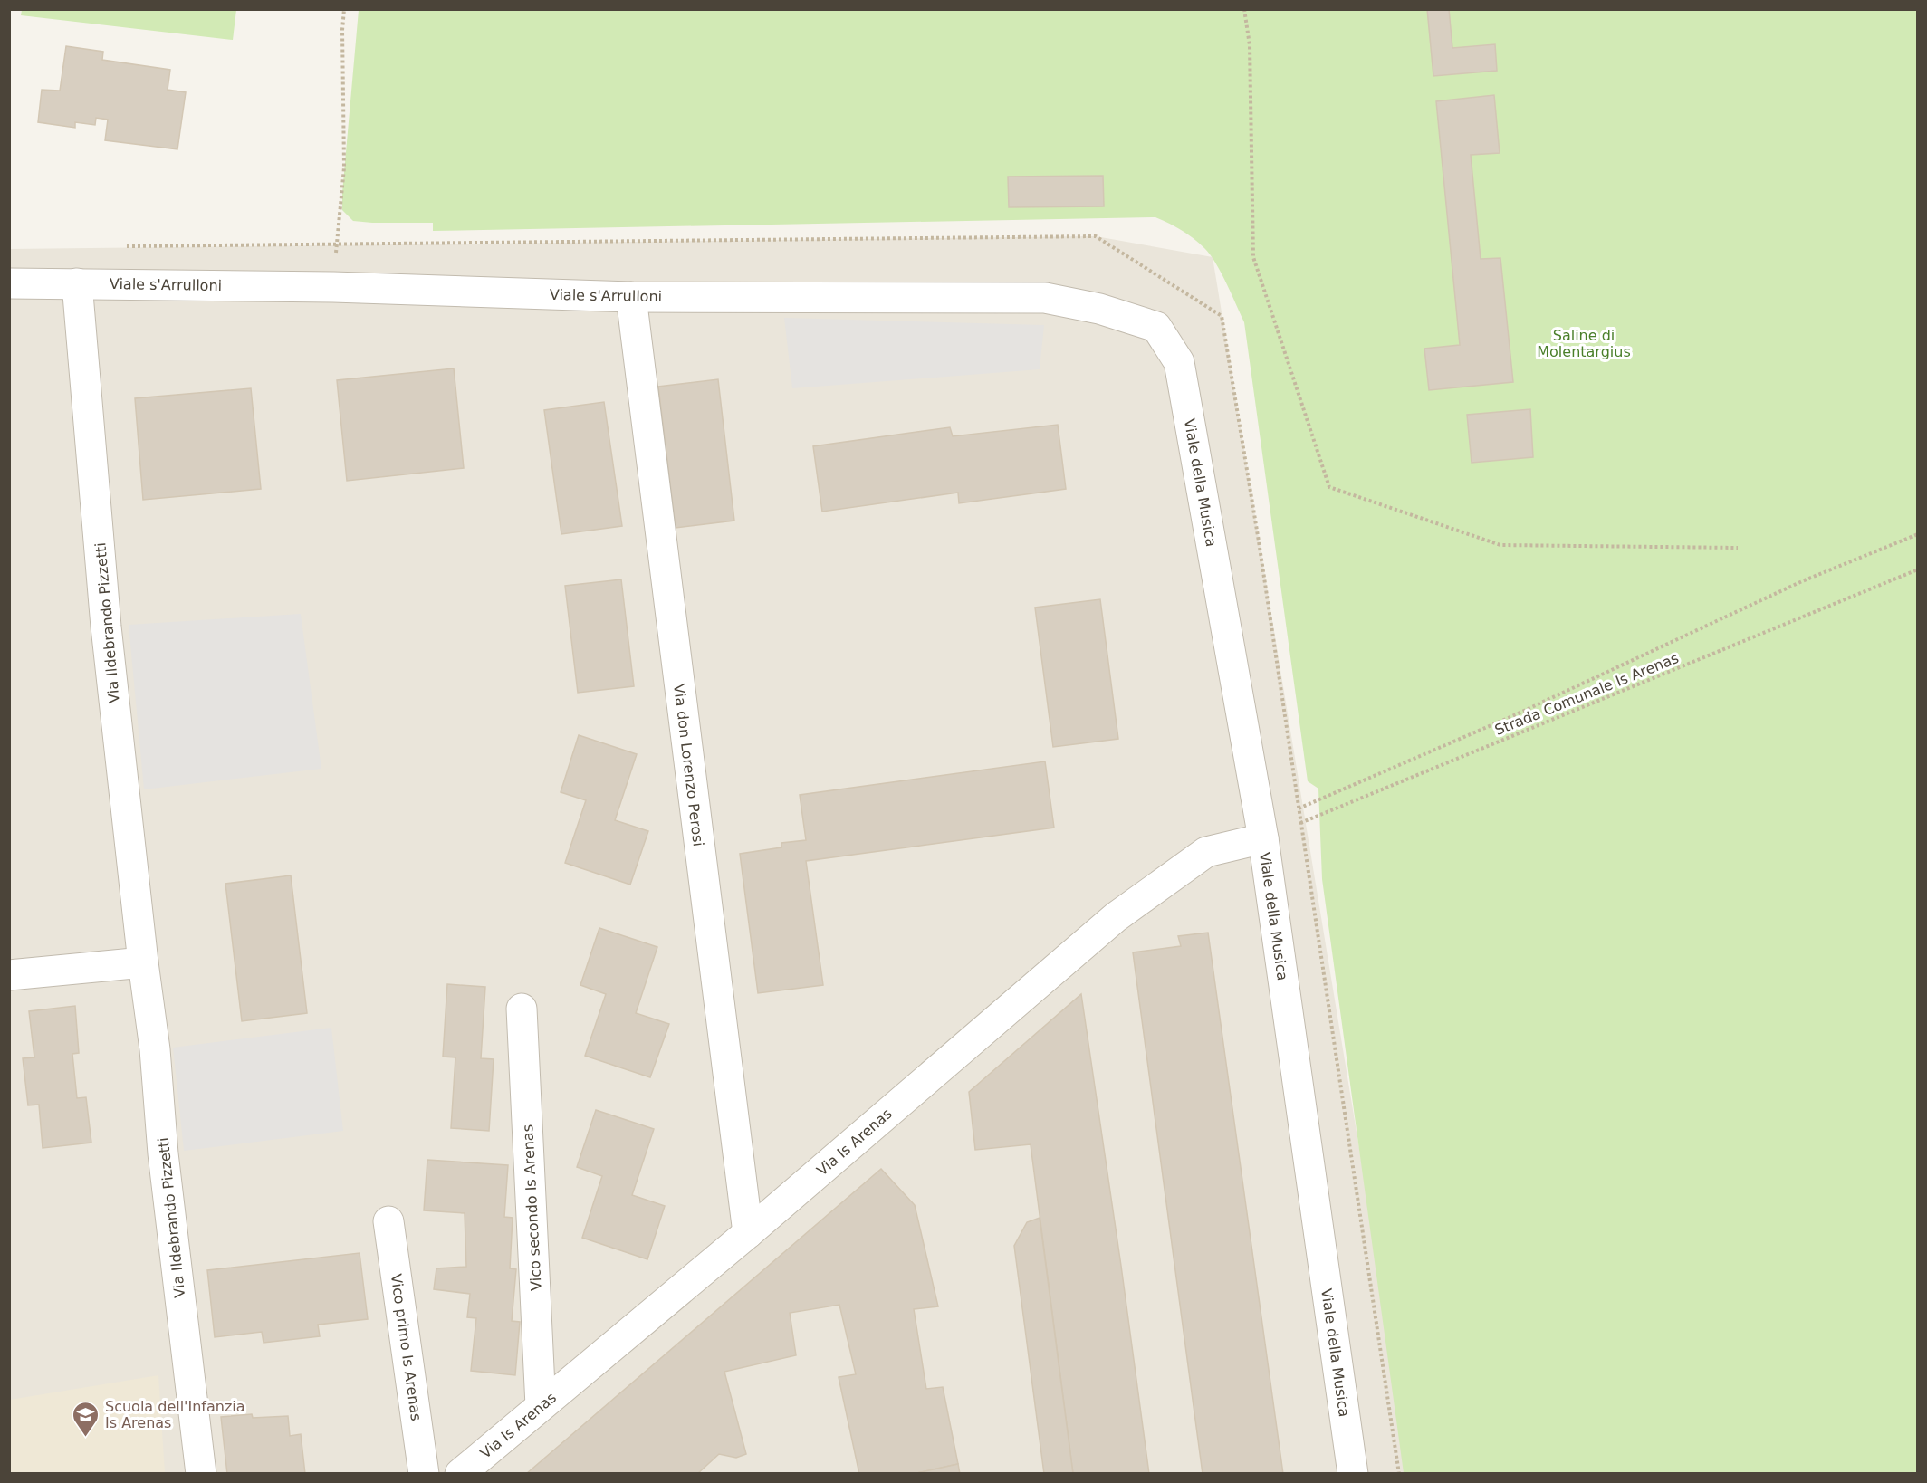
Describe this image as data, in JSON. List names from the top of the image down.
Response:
{
  "streets": {
    "street": [
      "Viale s'Arrulloni",
      "Viale della Musica",
      "Via Ildebrando Pizzetti",
      "Via don Lorenzo Perosi",
      "Via Is Arenas",
      "Vico secondo Is Arenas",
      "Vico primo Is Arenas"
    ],
    "path": ["Strada Comunale Is Arenas"]
  },
  "crossings": [
    ["Viale s'Arrulloni", "Viale della Musica"],
    ["Viale s'Arrulloni", "Via Ildebrando Pizzetti"],
    ["Viale s'Arrulloni", "Via don Lorenzo Perosi"],
    ["Viale della Musica", "Strada Comunale Is Arenas"],
    ["Viale della Musica", "Via Is Arenas"],
    ["Strada Comunale Is Arenas", "Via Is Arenas"],
    ["Via don Lorenzo Perosi", "Via Is Arenas"],
    ["Via Is Arenas", "Vico secondo Is Arenas"]
  ],
  "parks": ["Saline di Molentargius"],
  "places": {
    "school or university": ["Scuola dell'Infanzia Is Arenas"]
  }
}
